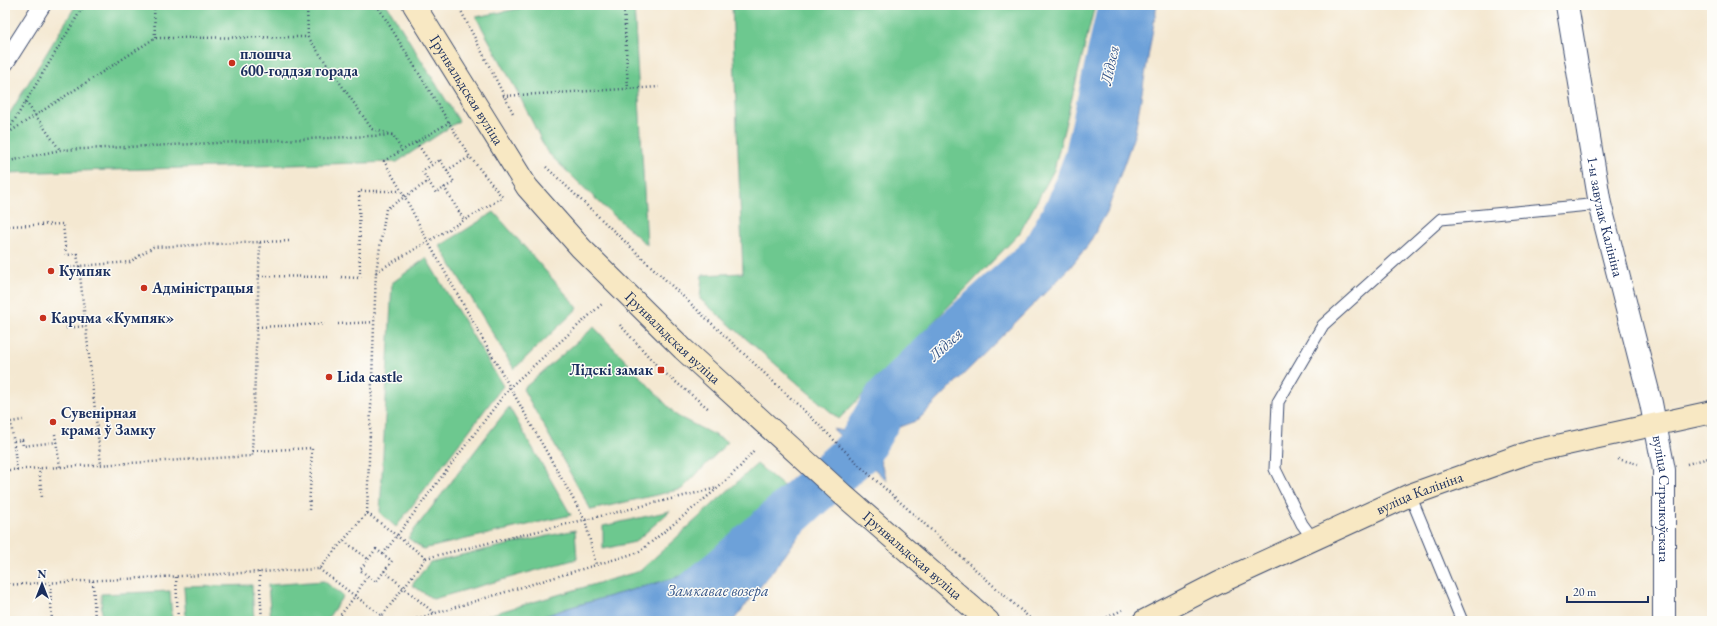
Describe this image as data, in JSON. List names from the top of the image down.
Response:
{
  "streets": {
    "main road": ["Грунвальдская вуліца", "вуліца Калініна"],
    "street": ["1-ы завулак Калініна", "вуліца Стралкоўскага"]
  },
  "crossings": [
    ["1-ы завулак Калініна", "вуліца Калініна"],
    ["1-ы завулак Калініна", "вуліца Стралкоўскага"],
    ["вуліца Калініна", "вуліца Стралкоўскага"]
  ],
  "water": ["Лідзея", "Замкавае возера"],
  "places": {
    "other": [
      "плошча 600-годдзя горада",
      "Кумпяк",
      "Адміністрацыя",
      "Карчма «Кумпяк»",
      "Lida castle",
      "Сувенірная крама ў Замку"
    ],
    "transit": ["Лідскі замак"]
  },
  "scale_bar": "20 m",
  "north": "top"
}
